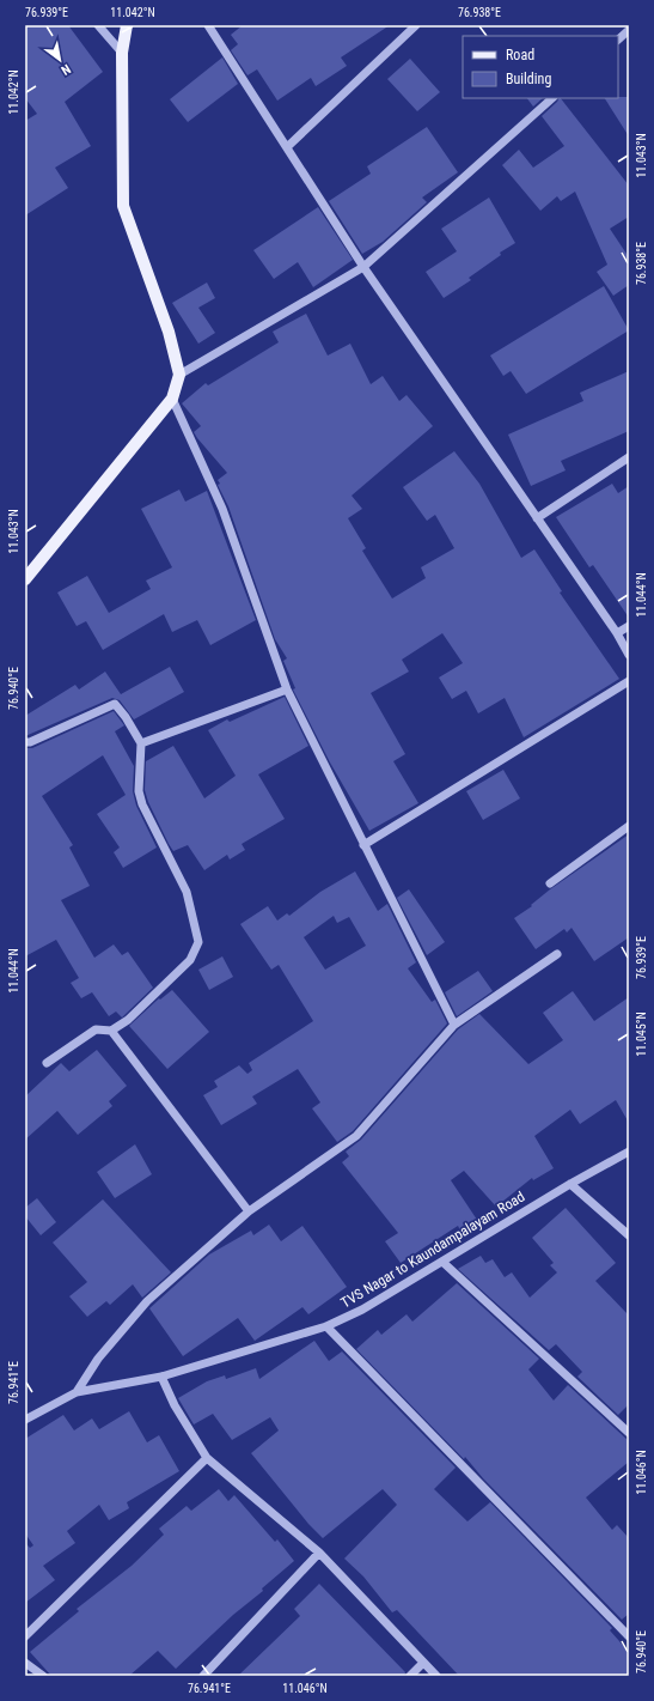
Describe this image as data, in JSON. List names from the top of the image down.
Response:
{
  "streets": {
    "street": ["TVS Nagar to Kaundampalayam Road"]
  },
  "legend": ["Road", "Building"],
  "north": "bottom right",
  "coordinates": [
    "76.939°E",
    "11.042°N",
    "76.938°E",
    "11.043°N",
    "11.044°N",
    "76.940°E",
    "11.045°N",
    "76.941°E",
    "11.046°N"
  ]
}
